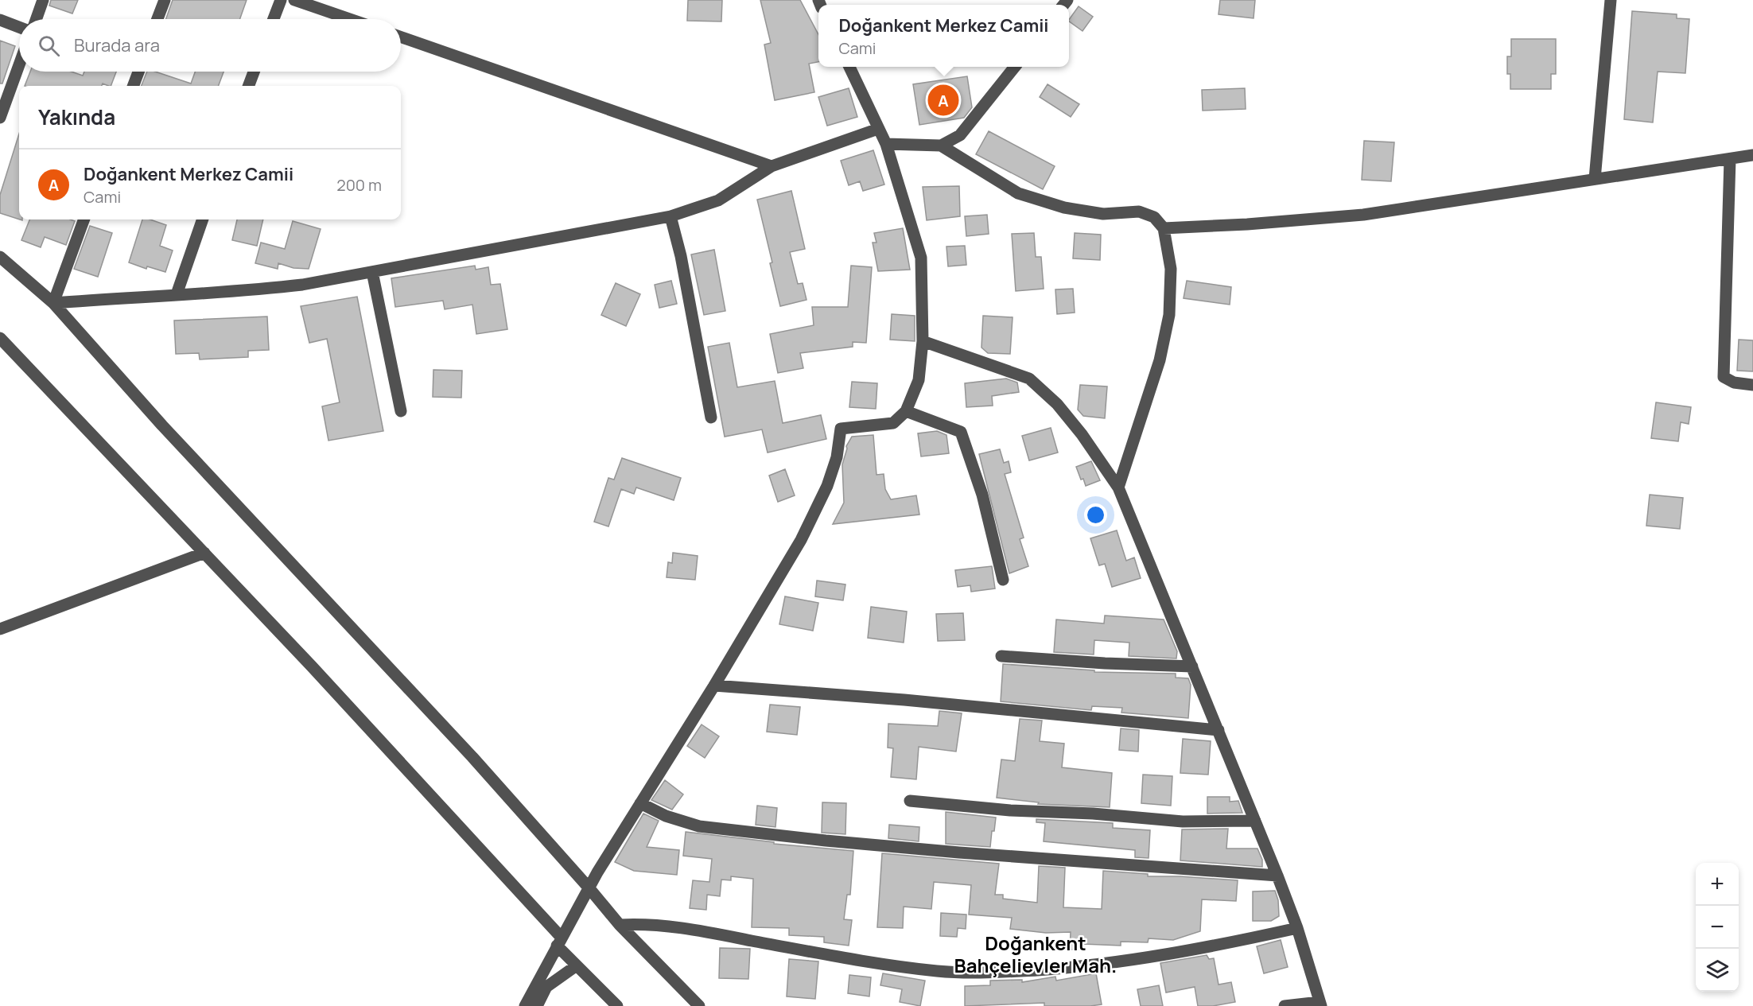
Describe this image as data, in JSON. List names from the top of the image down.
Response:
{
  "districts": ["Doğankent Bahçelievler Mah."],
  "page": {
    "popup": ["Doğankent Merkez Camii", "Cami"],
    "search": "Burada ara",
    "pins": "A",
    "heading": "Yakında",
    "list": [
      {
        "mark": "A",
        "name": "Doğankent Merkez Camii",
        "note": "Cami",
        "value": "200 m"
      }
    ],
    "map_buttons": ["+", "−"]
  }
}
